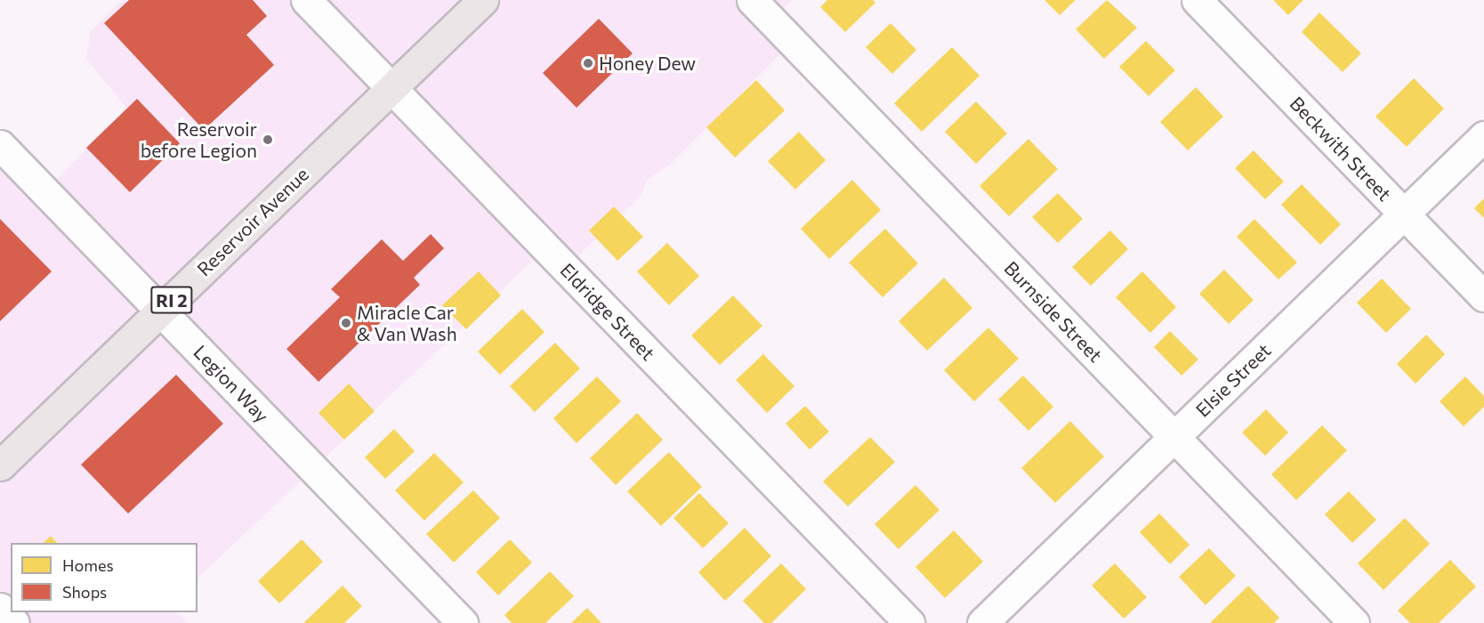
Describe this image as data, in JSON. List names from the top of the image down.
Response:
{
  "streets": {
    "main road": ["Reservoir Avenue", "RI 2"],
    "street": [
      "Beckwith Street",
      "Eldridge Street",
      "Burnside Street",
      "Elsie Street",
      "Legion Way"
    ]
  },
  "crossings": [
    ["Beckwith Street", "Elsie Street"],
    ["Reservoir Avenue", "Eldridge Street"],
    ["Reservoir Avenue", "Legion Way"],
    ["Burnside Street", "Elsie Street"]
  ],
  "places": ["Honey Dew", "Reservoir before Legion", "Miracle Car & Van Wash"],
  "legend": ["Homes", "Shops"]
}
